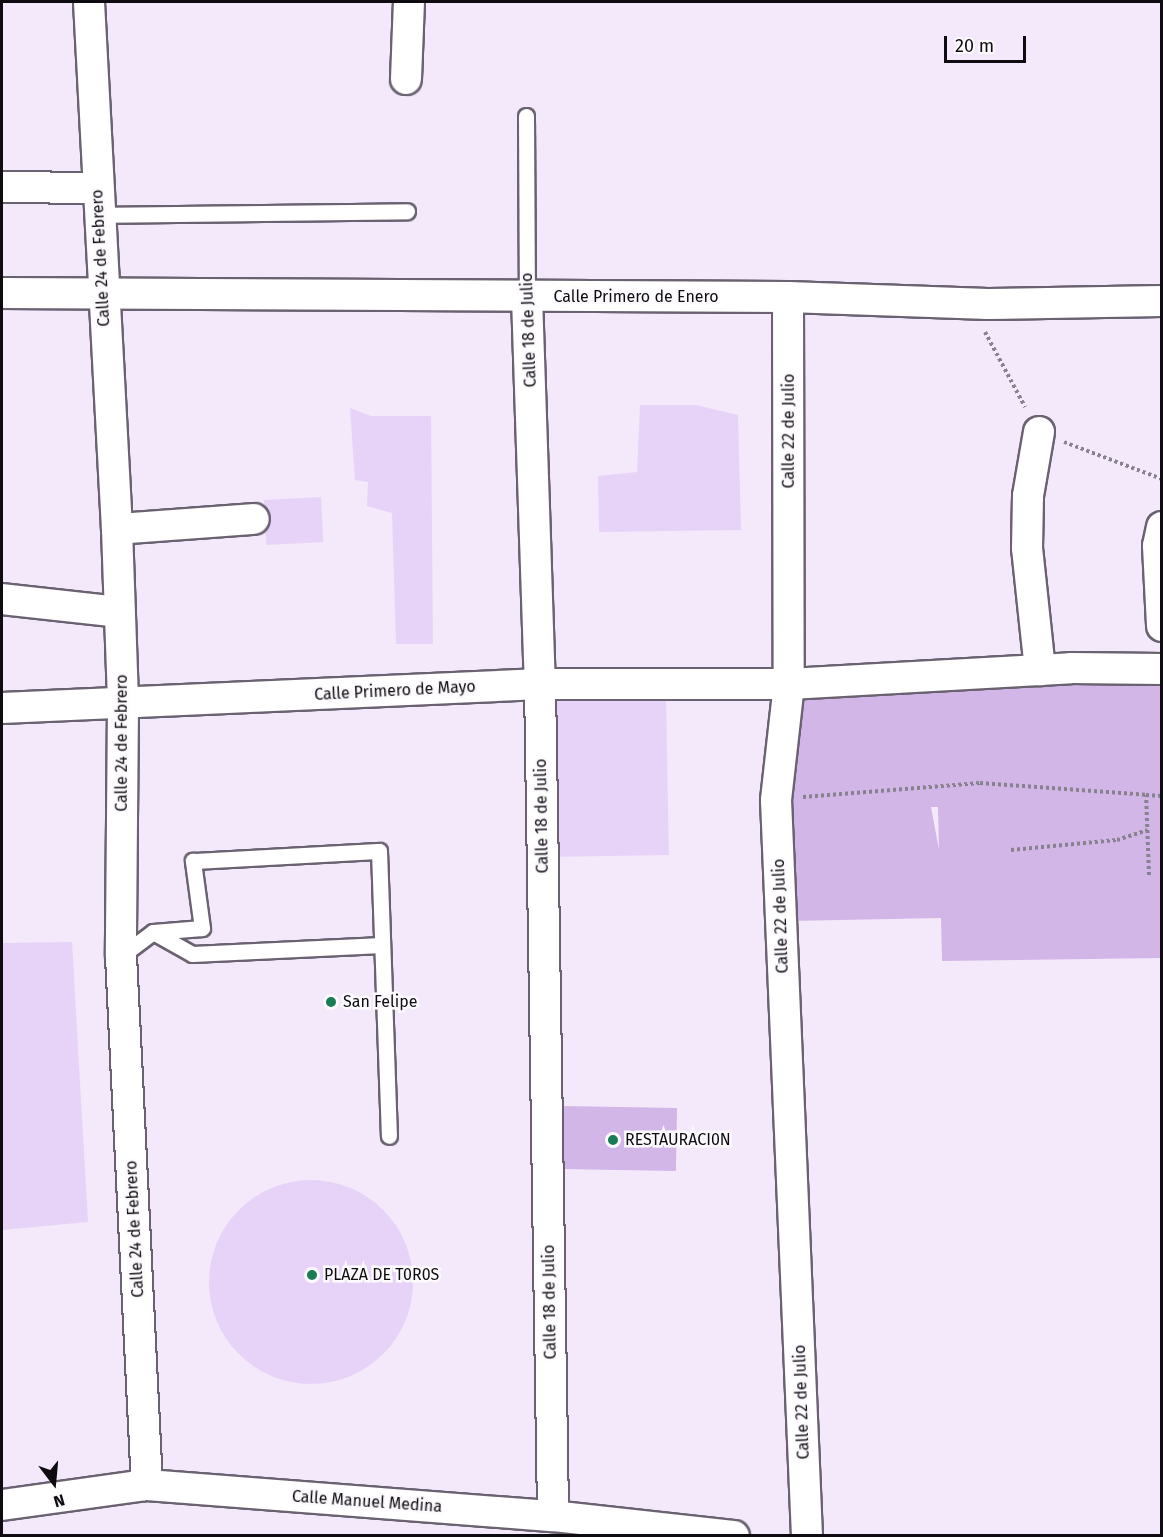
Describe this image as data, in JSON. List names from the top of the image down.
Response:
{
  "streets": {
    "street": [
      "Calle 24 de Febrero",
      "Calle Primero de Enero",
      "Calle 18 de Julio",
      "Calle 22 de Julio",
      "Calle Primero de Mayo",
      "Calle Manuel Medina"
    ]
  },
  "crossings": [
    ["Calle 24 de Febrero", "Calle Primero de Enero"],
    ["Calle 24 de Febrero", "Calle Primero de Mayo"],
    ["Calle 24 de Febrero", "Calle Manuel Medina"],
    ["Calle Primero de Enero", "Calle 18 de Julio"],
    ["Calle Primero de Enero", "Calle 22 de Julio"],
    ["Calle 18 de Julio", "Calle Primero de Mayo"],
    ["Calle 18 de Julio", "Calle Manuel Medina"],
    ["Calle 22 de Julio", "Calle Primero de Mayo"]
  ],
  "places": ["San Felipe", "RESTAURACI0N", "PLAZA DE T0R0S"],
  "scale_bar": "20 m",
  "north": "bottom"
}
